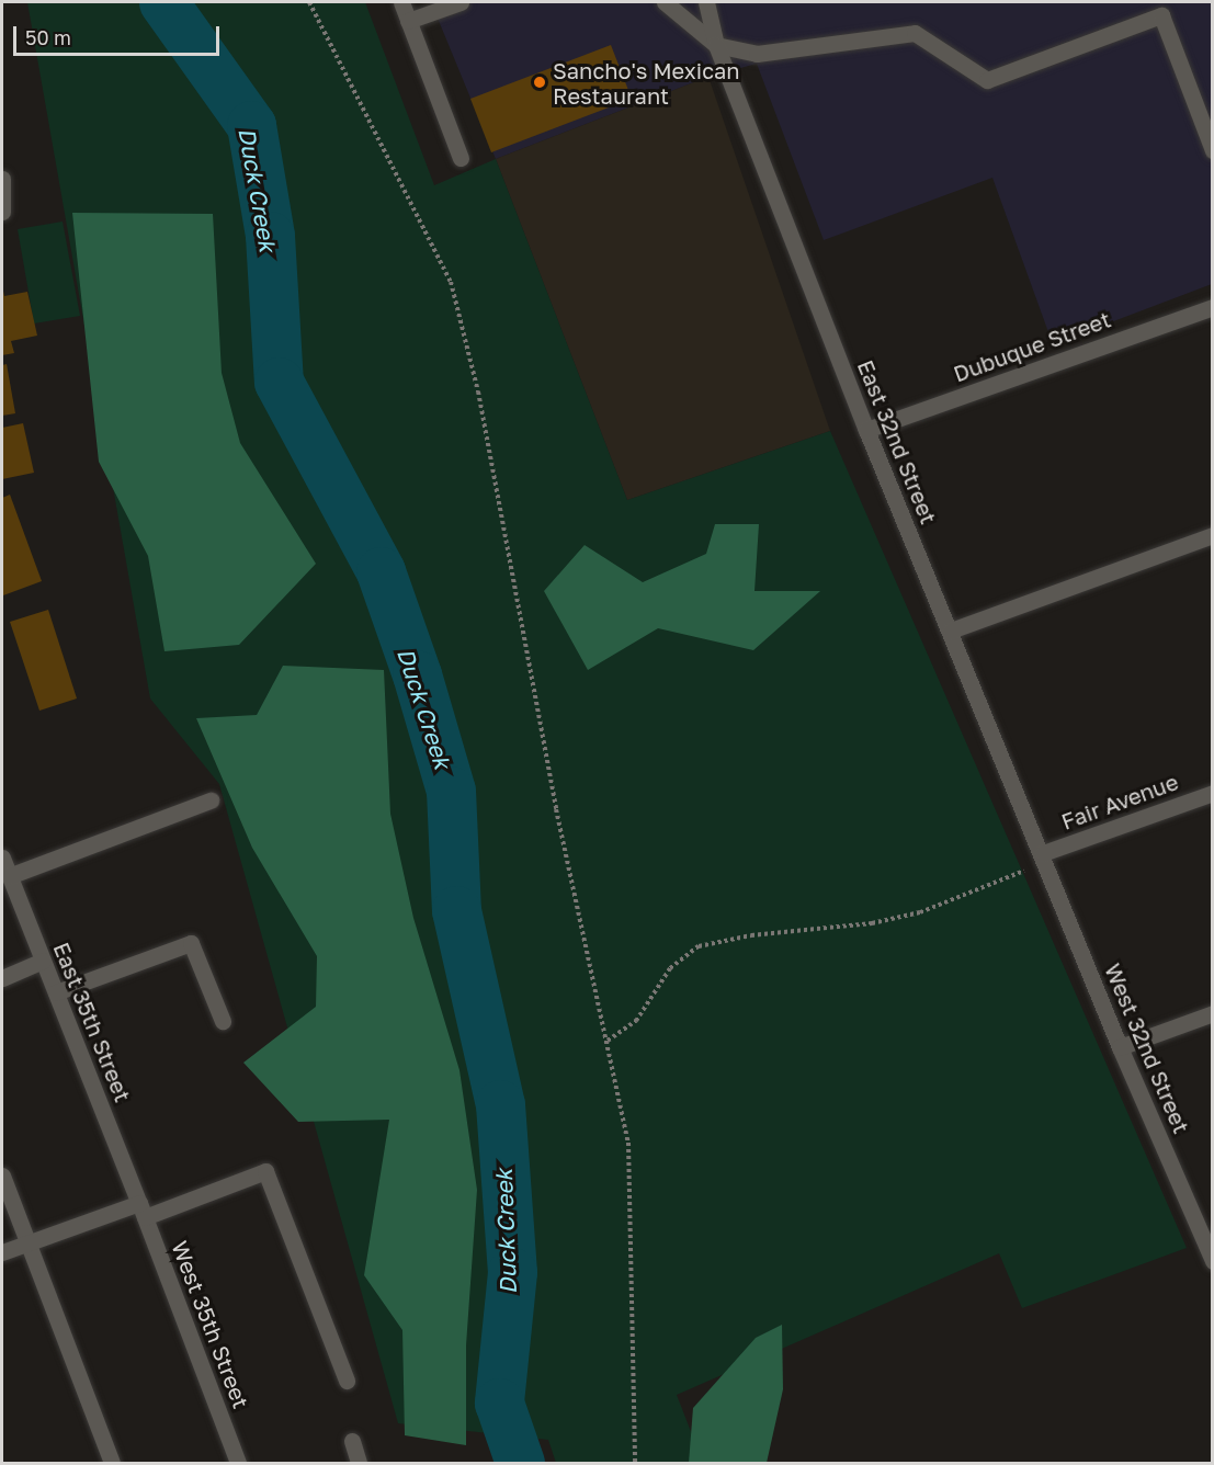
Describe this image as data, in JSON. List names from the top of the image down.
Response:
{
  "streets": {
    "street": [
      "Dubuque Street",
      "East 32nd Street",
      "Fair Avenue",
      "East 35th Street",
      "West 32nd Street",
      "West 35th Street"
    ]
  },
  "crossings": [
    ["Dubuque Street", "East 32nd Street"],
    ["East 32nd Street", "Fair Avenue"],
    ["East 32nd Street", "West 32nd Street"],
    ["Fair Avenue", "West 32nd Street"],
    ["East 35th Street", "West 35th Street"]
  ],
  "water": ["Duck Creek"],
  "places": ["Sancho's Mexican Restaurant"],
  "scale_bar": "50 m"
}
